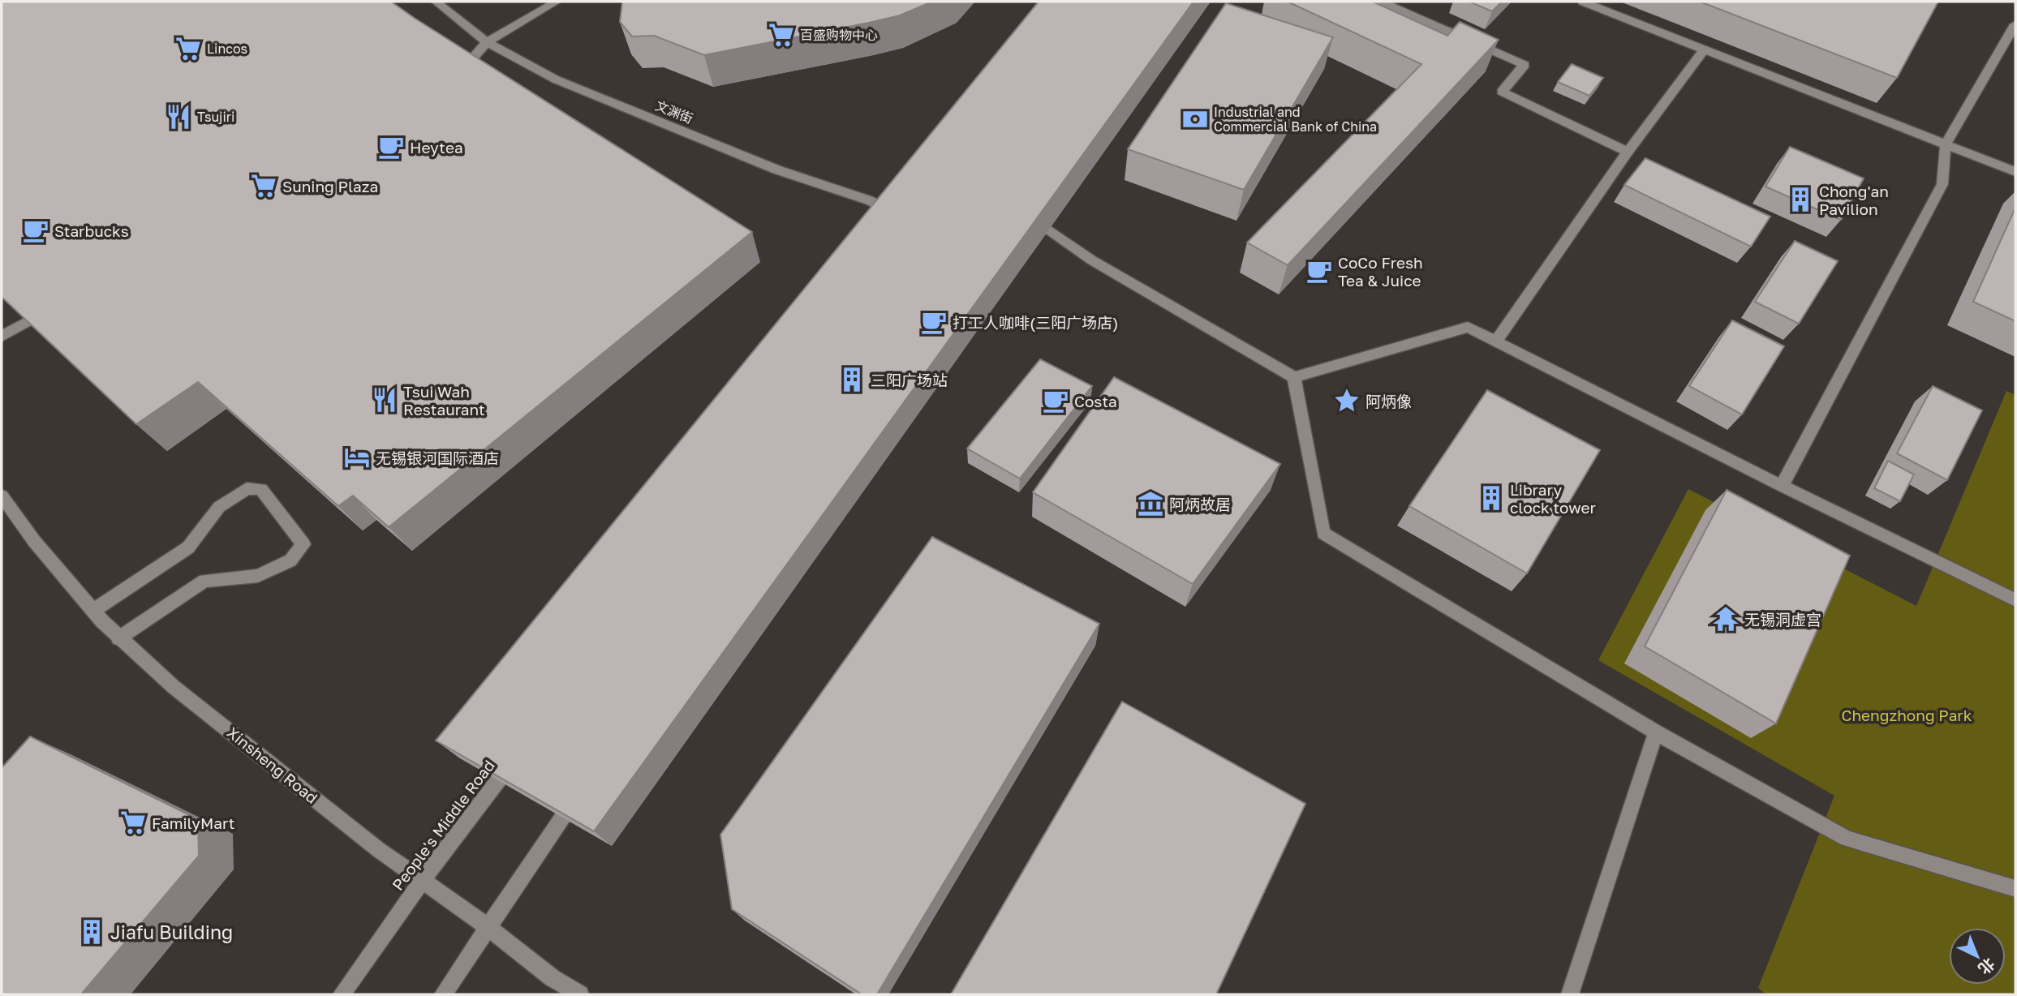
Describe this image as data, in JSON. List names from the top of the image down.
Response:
{
  "streets": {
    "street": ["文渊街", "Xinsheng Road", "People's Middle Road"]
  },
  "crossings": [
    ["Xinsheng Road", "People's Middle Road"]
  ],
  "parks": ["Chengzhong Park"],
  "places": {
    "supermarket": [
      "百盛购物中心",
      "Lincos",
      "Suning Plaza",
      "FamilyMart"
    ],
    "restaurant": ["Tsujiri", "Tsui Wah Restaurant"],
    "bank": ["Industrial and Commercial Bank of China"],
    "cafe": [
      "Heytea",
      "Starbucks",
      "CoCo Fresh Tea & Juice",
      "打工人咖啡(三阳广场店)",
      "Costa"
    ],
    "building": [
      "Chong'an Pavilion",
      "三阳广场站",
      "Library clock tower",
      "Jiafu Building"
    ],
    "place": ["阿炳像"],
    "hotel": ["无锡银河国际酒店"],
    "museum": ["阿炳故居"],
    "temple": ["无锡洞虚宫"]
  },
  "north": "bottom right"
}
